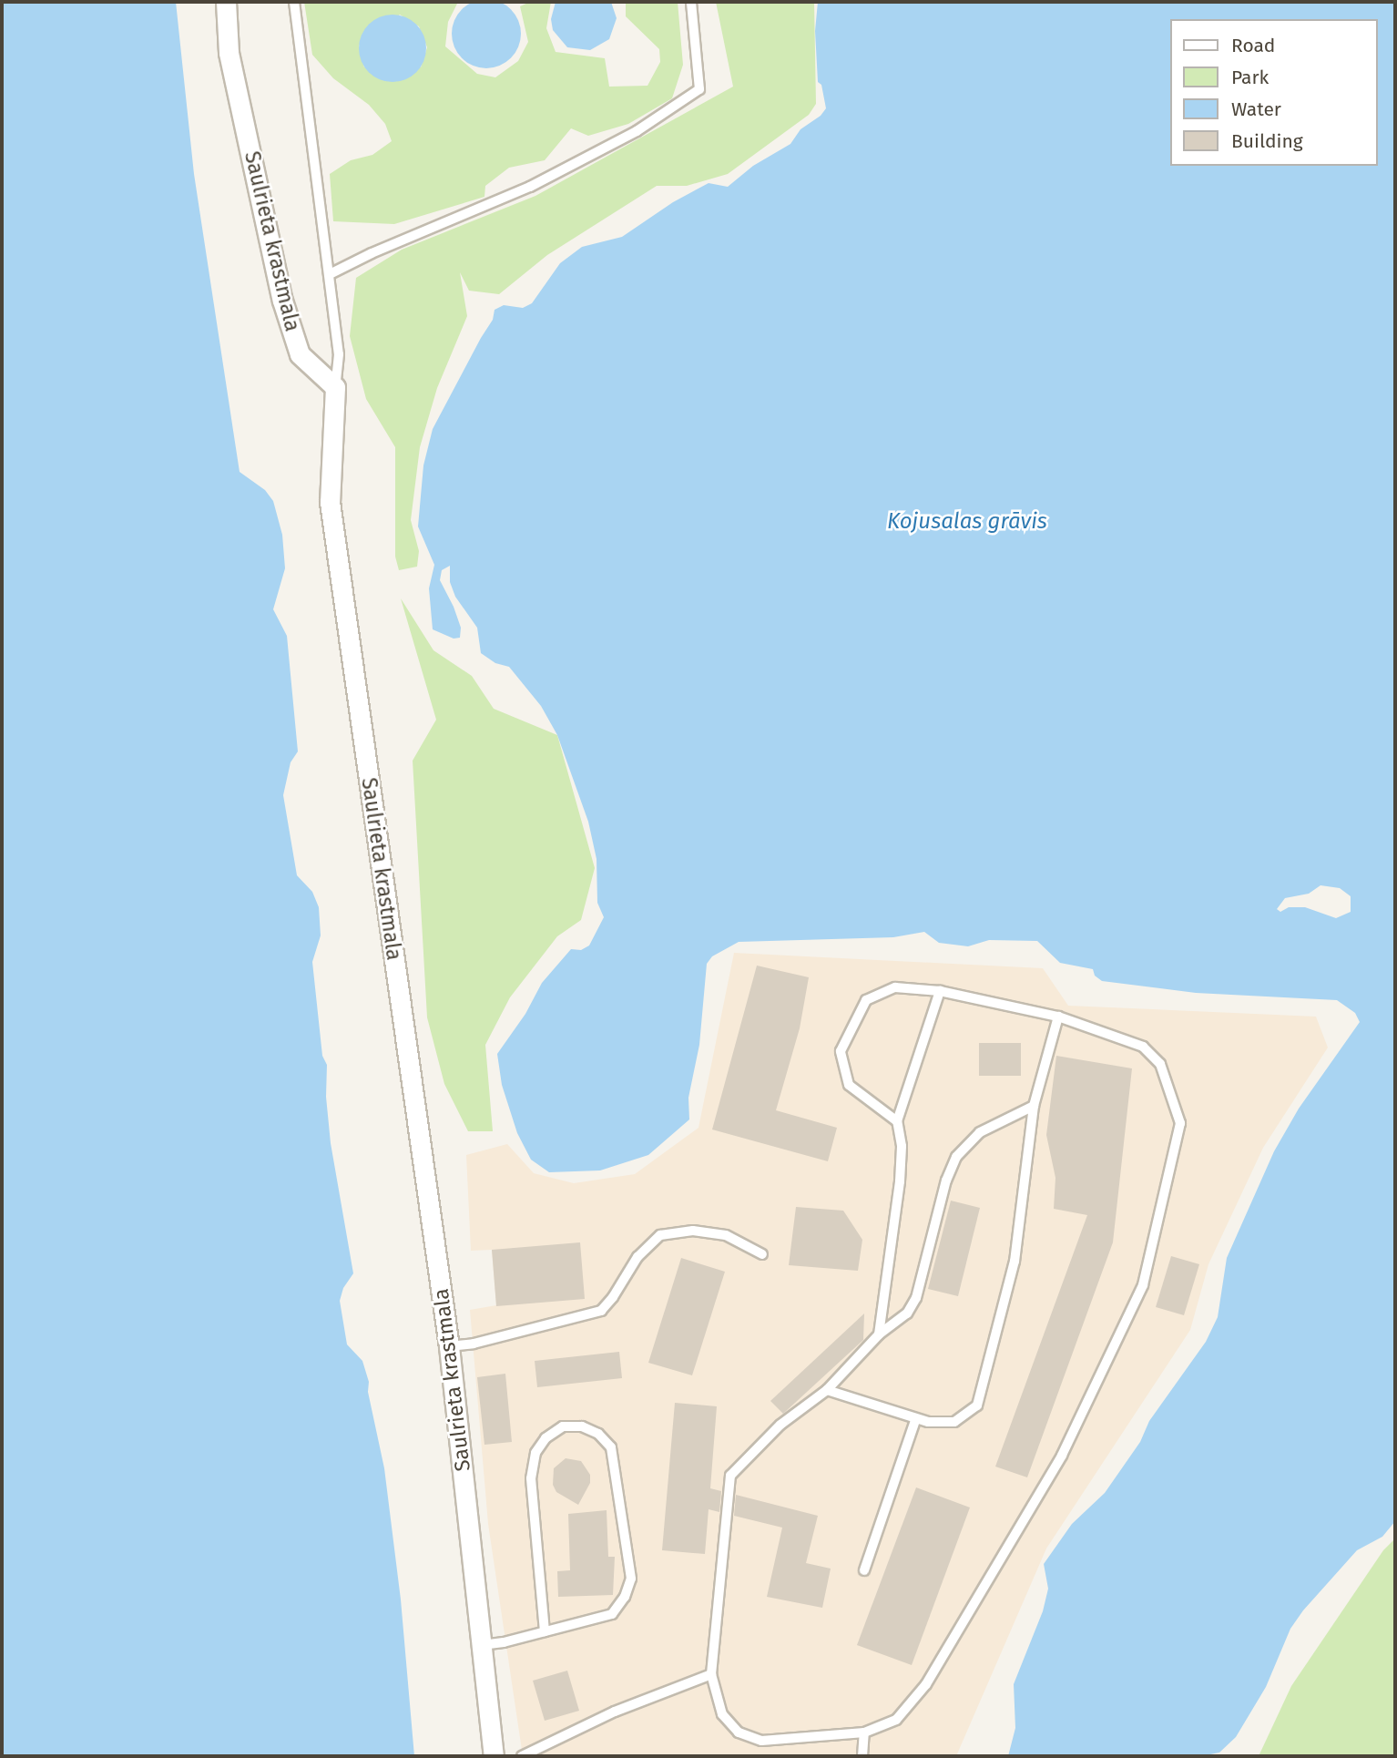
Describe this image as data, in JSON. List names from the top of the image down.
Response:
{
  "streets": {
    "street": ["Saulrieta krastmala"]
  },
  "water": ["Kojusalas grāvis"],
  "legend": [
    "Road",
    "Park",
    "Water",
    "Building"
  ]
}
